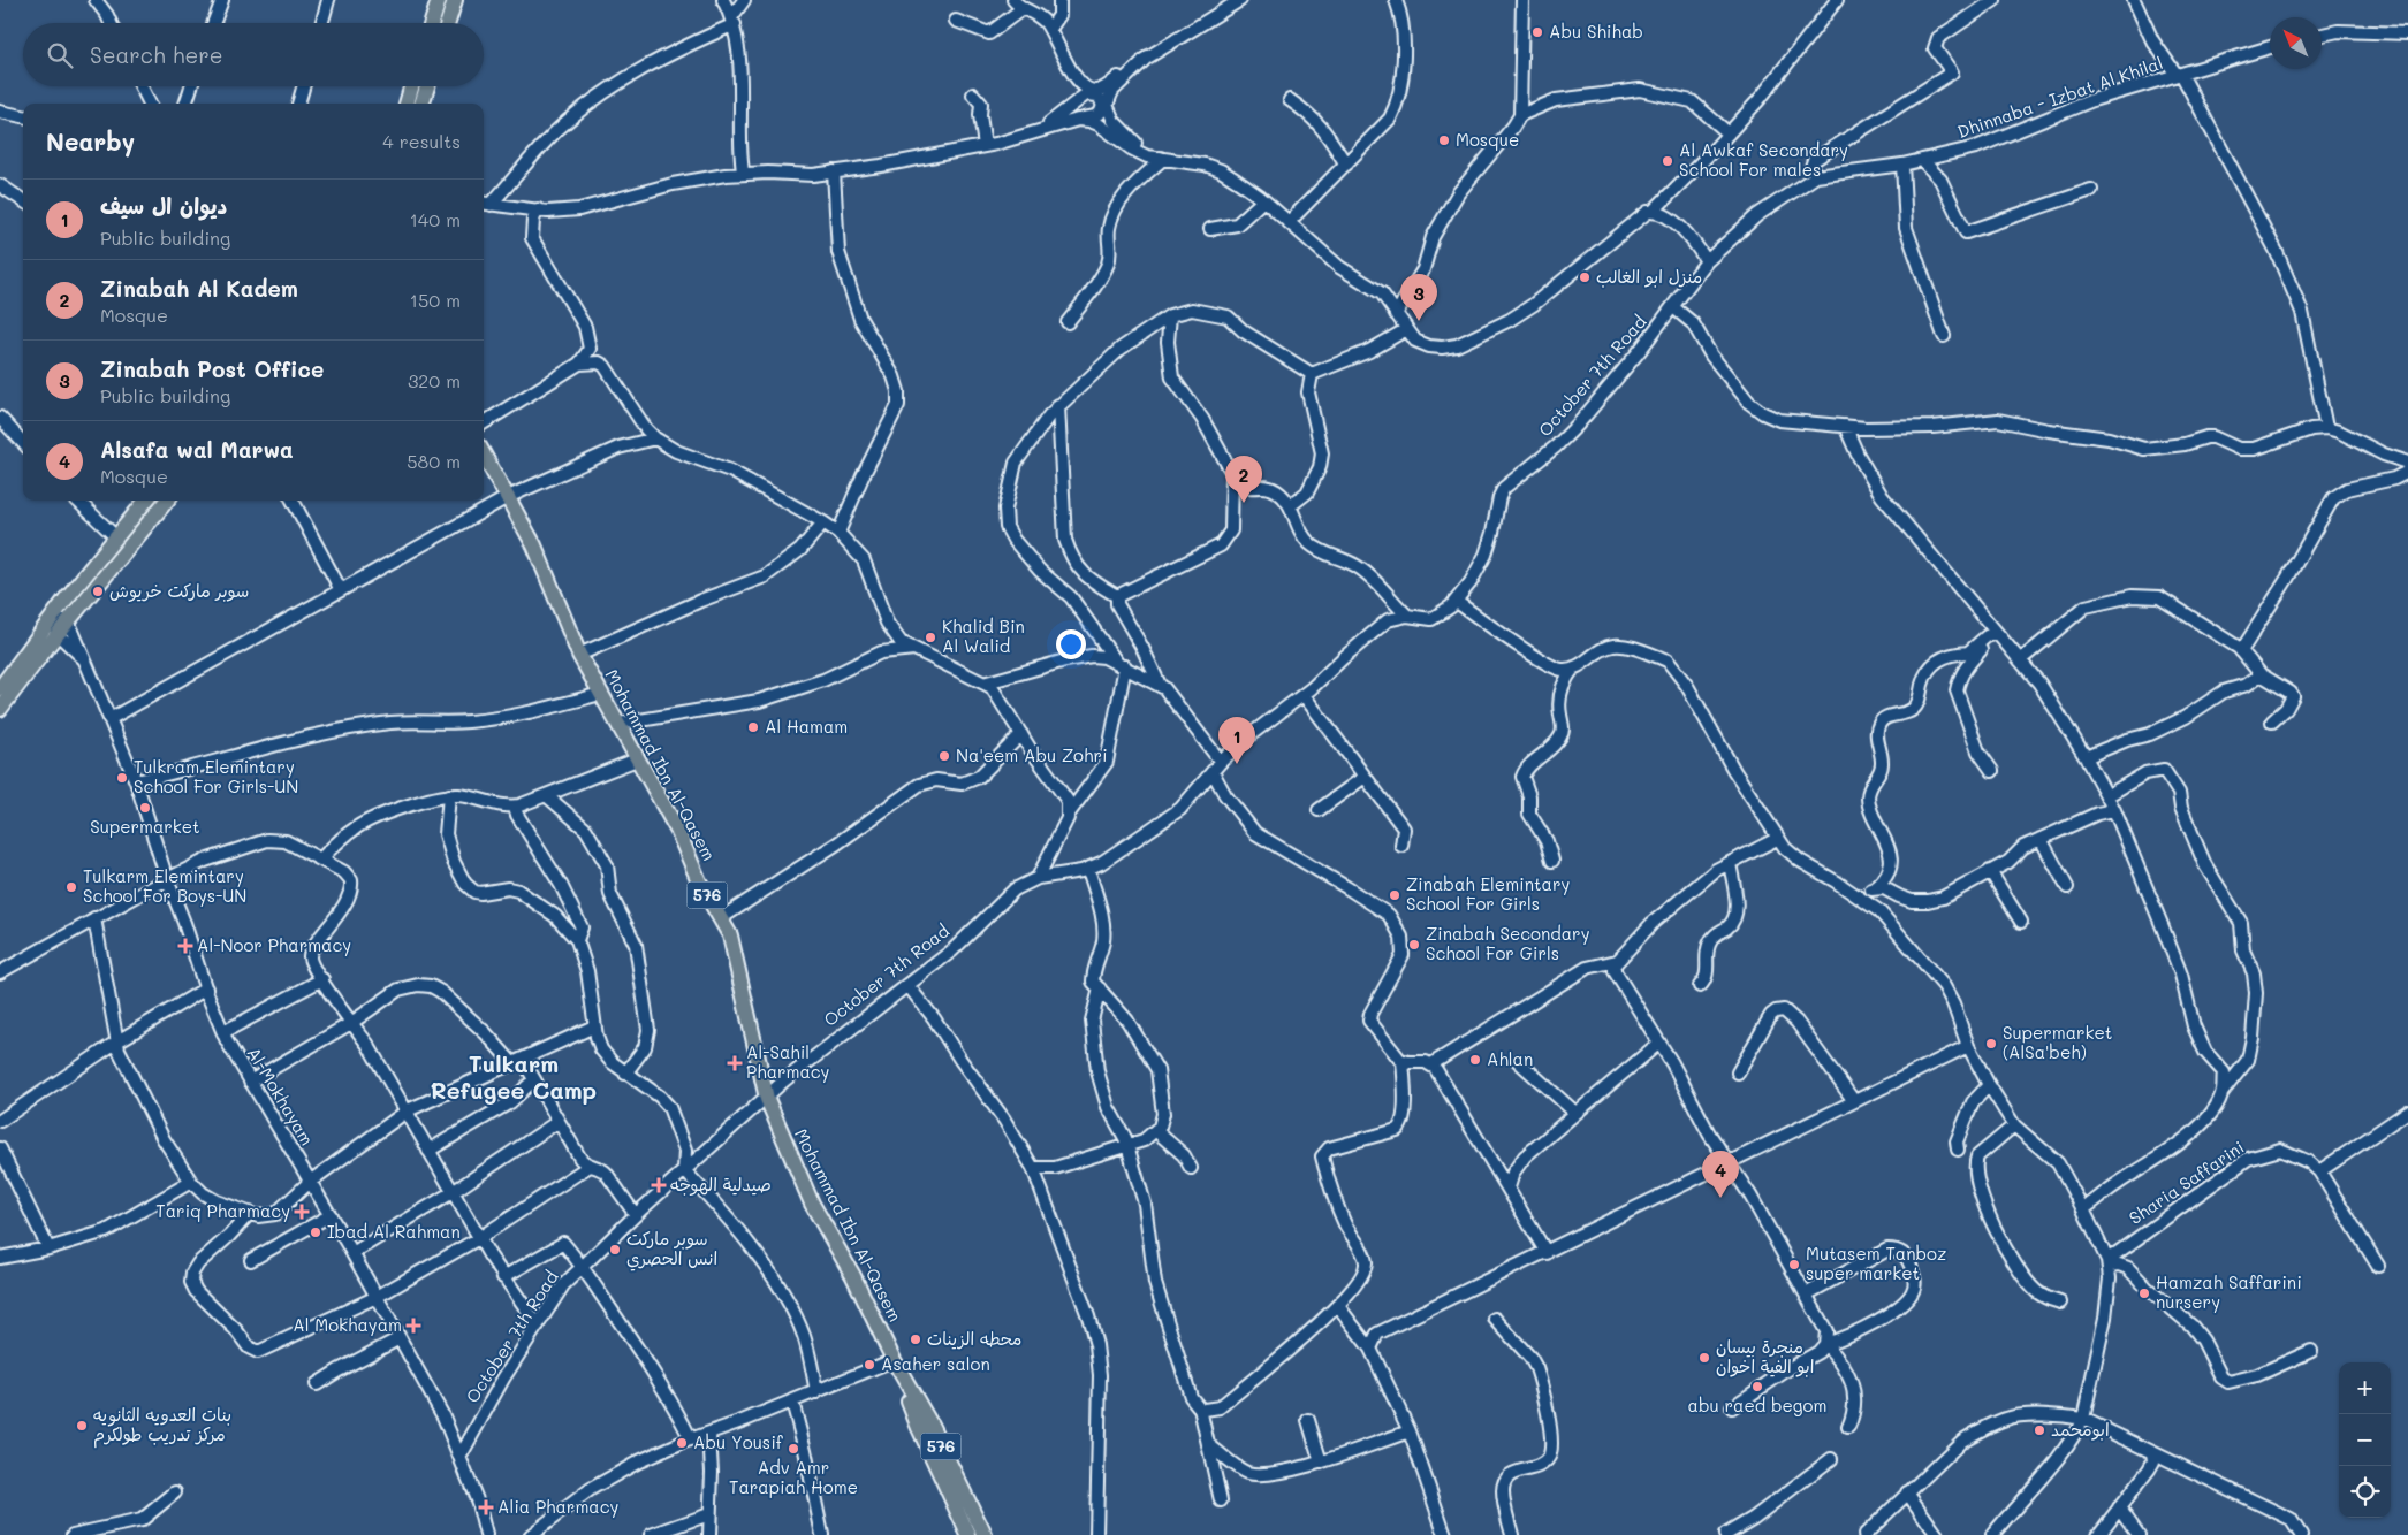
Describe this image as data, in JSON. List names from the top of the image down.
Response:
{
  "streets": {
    "main road": ["Mohammad Ibn Al-Qasem", "576"],
    "street": [
      "Dhinnaba - Izbat Al Khilal",
      "October 7th Road",
      "Al-Mokhayam",
      "Sharia Saffarini"
    ]
  },
  "crossings": [
    ["Dhinnaba - Izbat Al Khilal", "October 7th Road"],
    ["October 7th Road", "Mohammad Ibn Al-Qasem"],
    ["October 7th Road", "Al-Mokhayam"]
  ],
  "districts": ["Tulkarm Refugee Camp"],
  "places": {
    "other": [
      "Abu Shihab",
      "Mosque",
      "Al Awkaf Secondary School For males",
      "منزل ابو الغالب",
      "سوبر ماركت خريوش",
      "Khalid Bin Al Walid",
      "Al Hamam",
      "Na'eem Abu Zohri",
      "Tulkram Elemintary School For Girls-UN",
      "Supermarket",
      "Tulkarm Elemintary School For Boys-UN",
      "Zinabah Elemintary School For Girls",
      "Zinabah Secondary School For Girls",
      "Supermarket (AlSa'beh)",
      "Ahlan",
      "Ibad Al Rahman",
      "سوبر ماركت انس الحصري",
      "Mutasem Tanboz super market",
      "Hamzah Saffarini nursery",
      "محطه الزينات",
      "منجرة بيسان ابو الفية اخوان",
      "Asaher salon",
      "abu raed begom",
      "بنات العدويه الثانويه مركز تدريب طولكرم",
      "ابومحمد",
      "Abu Yousif",
      "Adv Amr Tarapiah Home"
    ],
    "health": [
      "Al-Noor Pharmacy",
      "Al-Sahil Pharmacy",
      "صيدلية الهوجه",
      "Tariq Pharmacy",
      "Al Mokhayam",
      "Alia Pharmacy"
    ]
  },
  "north": "top left",
  "page": {
    "search": "Search here",
    "heading": ["Nearby", "4 results"],
    "list": [
      {
        "mark": "1",
        "name": "ديوان ال سيف",
        "note": "Public building",
        "value": "140 m"
      },
      {
        "mark": "2",
        "name": "Zinabah Al Kadem",
        "note": "Mosque",
        "value": "150 m"
      },
      {
        "mark": "3",
        "name": "Zinabah Post Office",
        "note": "Public building",
        "value": "320 m"
      },
      {
        "mark": "4",
        "name": "Alsafa wal Marwa",
        "note": "Mosque",
        "value": "580 m"
      }
    ],
    "pins": [
      "3",
      "2",
      "1",
      "4"
    ],
    "map_buttons": ["+", "−"]
  }
}
